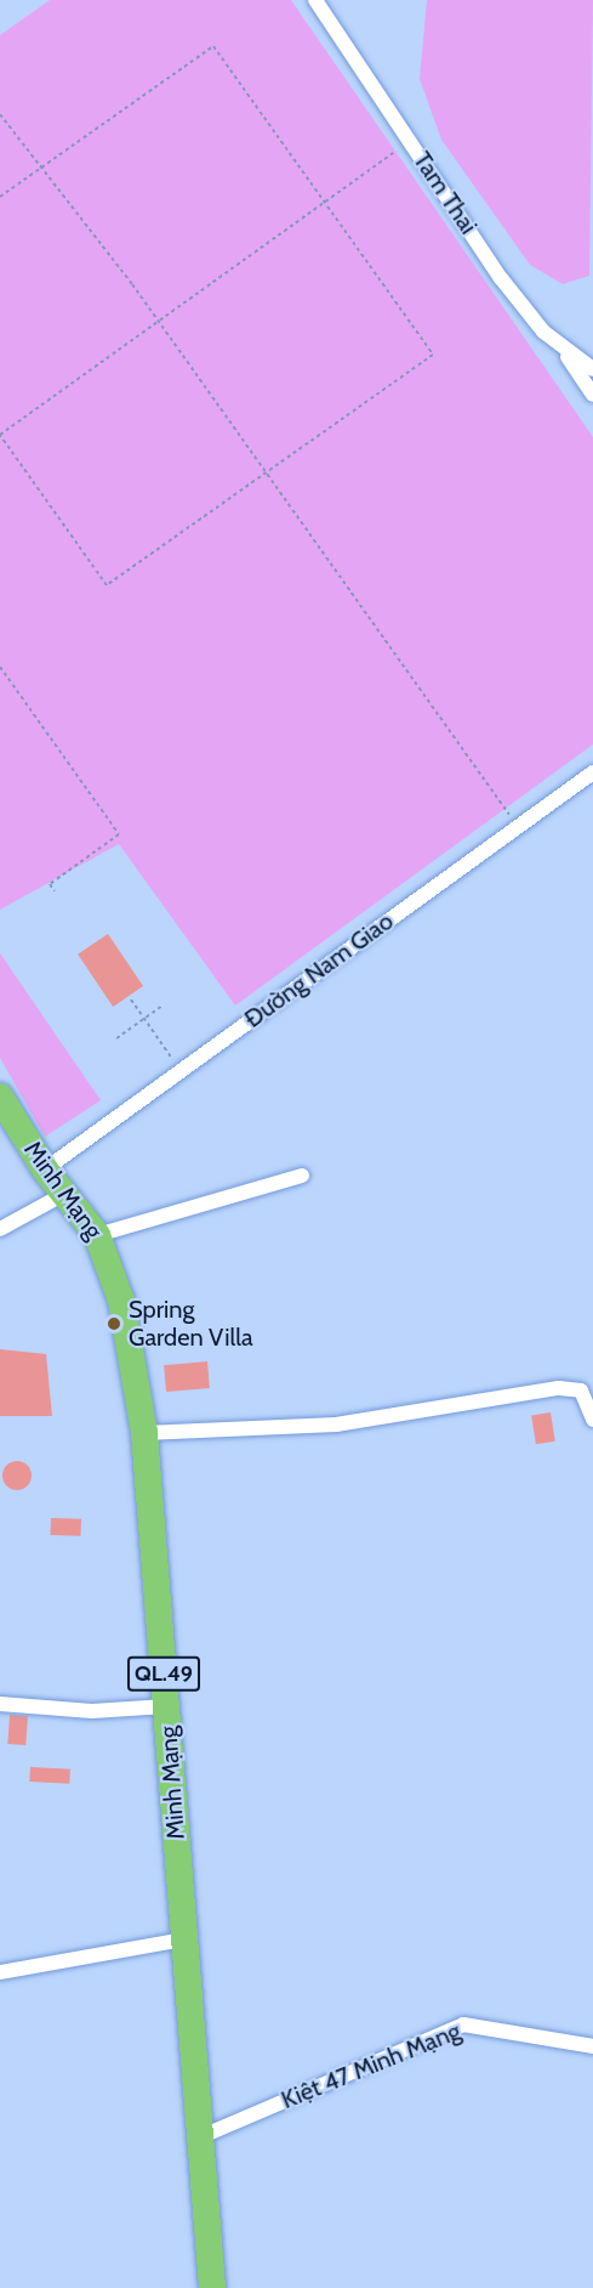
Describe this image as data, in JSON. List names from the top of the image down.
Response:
{
  "streets": {
    "highway": ["Minh Mạng", "QL.49"],
    "street": ["Tam Thai", "Đường Nam Giao", "Kiệt 47 Minh Mạng"]
  },
  "crossings": [
    ["Đường Nam Giao", "Minh Mạng"],
    ["Minh Mạng", "Kiệt 47 Minh Mạng"]
  ],
  "places": ["Spring Garden Villa"]
}
